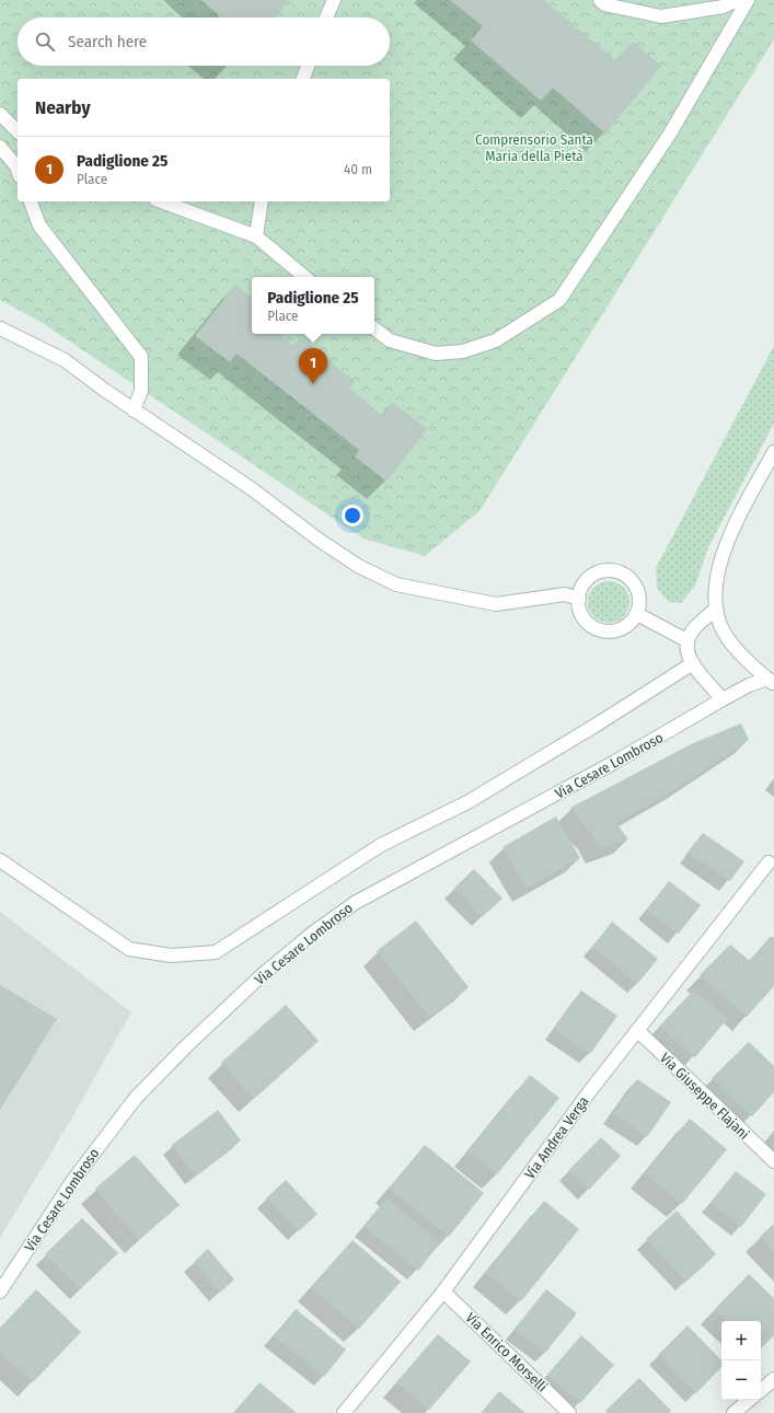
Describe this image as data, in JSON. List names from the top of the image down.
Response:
{
  "streets": {
    "street": [
      "Via Cesare Lombroso",
      "Via Giuseppe Flajani",
      "Via Andrea Verga",
      "Via Enrico Morselli"
    ]
  },
  "crossings": [
    ["Via Giuseppe Flajani", "Via Andrea Verga"],
    ["Via Andrea Verga", "Via Enrico Morselli"]
  ],
  "parks": ["Comprensorio Santa Maria della Pietà"],
  "page": {
    "search": "Search here",
    "heading": "Nearby",
    "list": [
      {
        "mark": "1",
        "name": "Padiglione 25",
        "note": "Place",
        "value": "40 m"
      }
    ],
    "popup": ["Padiglione 25", "Place"],
    "pins": "1",
    "map_buttons": ["+", "−"]
  }
}
